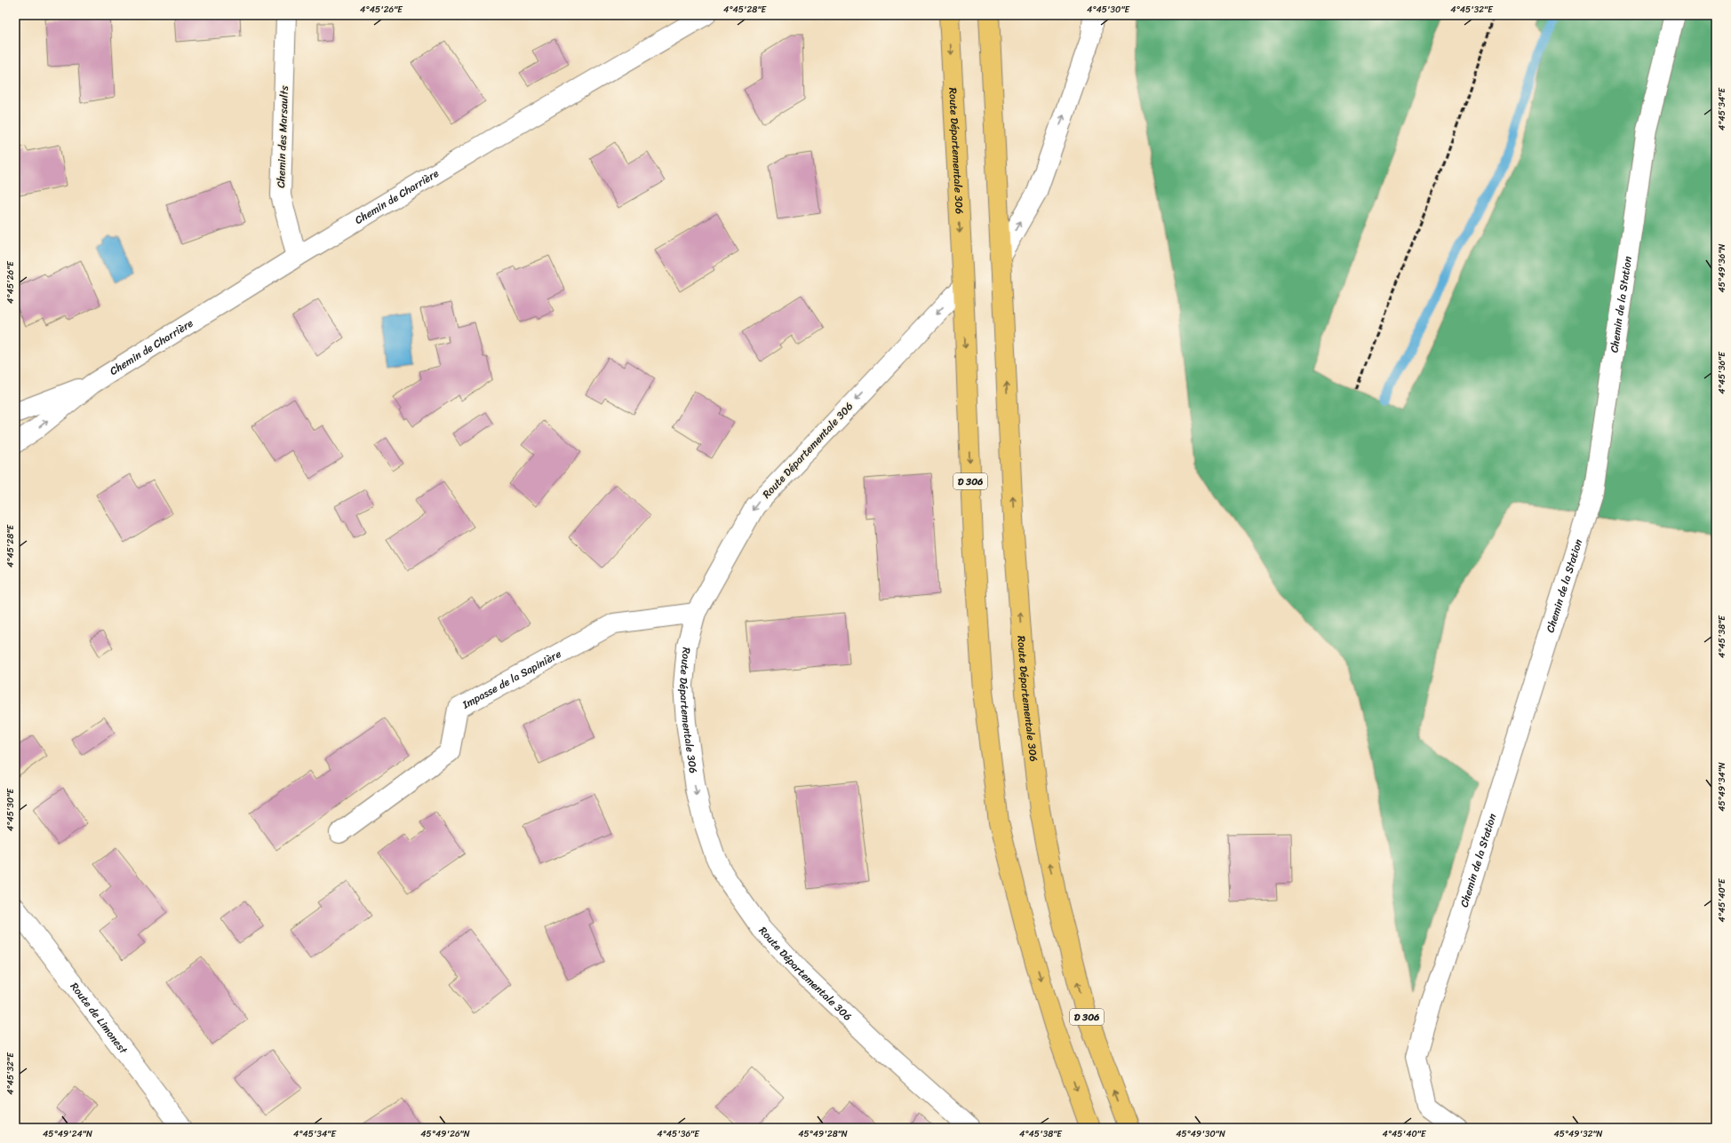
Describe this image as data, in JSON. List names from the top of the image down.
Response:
{
  "streets": {
    "main road": ["Route Départementale 306", "D 306"],
    "street": [
      "Chemin des Marsaults",
      "Chemin de Charrière",
      "Chemin de la Station",
      "Impasse de la Sapinière",
      "Route de Limonest"
    ]
  },
  "crossings": [
    ["Chemin des Marsaults", "Chemin de Charrière"],
    ["Route Départementale 306", "Impasse de la Sapinière"]
  ],
  "coordinates": [
    "4°45'26\"E",
    "4°45'28\"E",
    "4°45'30\"E",
    "4°45'32\"E",
    "4°45'34\"E",
    "45°49'36\"N",
    "4°45'36\"E",
    "4°45'38\"E",
    "45°49'34\"N",
    "4°45'40\"E",
    "45°49'24\"N",
    "45°49'26\"N",
    "45°49'28\"N",
    "45°49'30\"N",
    "45°49'32\"N"
  ]
}
